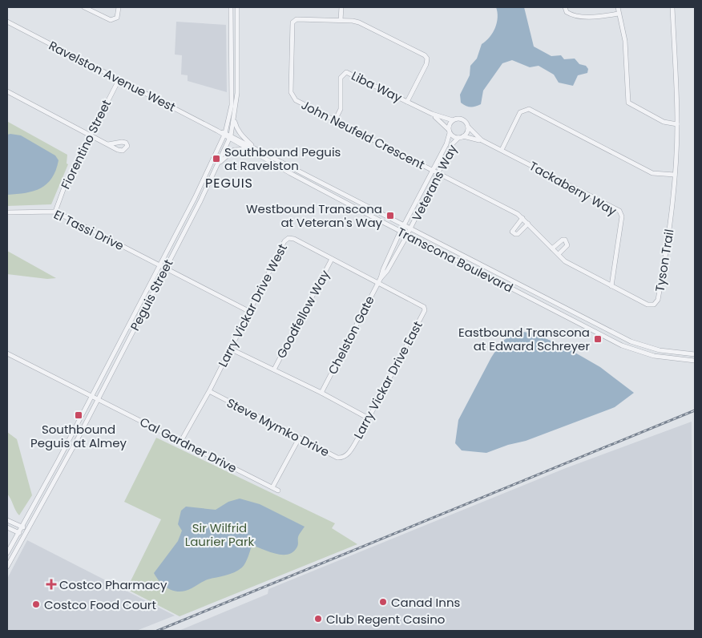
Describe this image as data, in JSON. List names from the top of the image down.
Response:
{
  "streets": {
    "street": [
      "Ravelston Avenue West",
      "Liba Way",
      "John Neufeld Crescent",
      "Fiorentino Street",
      "Veterans Way",
      "Tackaberry Way",
      "El Tassi Drive",
      "Transcona Boulevard",
      "Tyson Trail",
      "Peguis Street",
      "Larry Vickar Drive West",
      "Goodfellow Way",
      "Chelston Gate",
      "Larry Vickar Drive East",
      "Steve Mymko Drive",
      "Cal Gardner Drive"
    ]
  },
  "crossings": [
    ["Ravelston Avenue West", "Fiorentino Street"],
    ["Ravelston Avenue West", "Transcona Boulevard"],
    ["Ravelston Avenue West", "Peguis Street"],
    ["Liba Way", "John Neufeld Crescent"],
    ["Liba Way", "Veterans Way"],
    ["John Neufeld Crescent", "Veterans Way"],
    ["John Neufeld Crescent", "Tyson Trail"],
    ["Fiorentino Street", "El Tassi Drive"],
    ["Veterans Way", "Transcona Boulevard"],
    ["Veterans Way", "Tyson Trail"],
    ["Veterans Way", "Chelston Gate"],
    ["Tackaberry Way", "Tyson Trail"],
    ["El Tassi Drive", "Peguis Street"],
    ["El Tassi Drive", "Larry Vickar Drive West"],
    ["Transcona Boulevard", "Peguis Street"],
    ["Transcona Boulevard", "Chelston Gate"],
    ["Peguis Street", "Cal Gardner Drive"],
    ["Larry Vickar Drive West", "Goodfellow Way"],
    ["Larry Vickar Drive West", "Chelston Gate"],
    ["Larry Vickar Drive West", "Larry Vickar Drive East"],
    ["Larry Vickar Drive West", "Steve Mymko Drive"],
    ["Larry Vickar Drive West", "Cal Gardner Drive"],
    ["Chelston Gate", "Larry Vickar Drive East"],
    ["Larry Vickar Drive East", "Steve Mymko Drive"]
  ],
  "districts": ["PEGUIS"],
  "parks": ["Sir Wilfrid Laurier Park"],
  "places": {
    "transit": [
      "Southbound Peguis at Ravelston",
      "Westbound Transcona at Veteran's Way",
      "Eastbound Transcona at Edward Schreyer",
      "Southbound Peguis at Almey"
    ],
    "health": ["Costco Pharmacy"],
    "other": ["Canad Inns", "Costco Food Court", "Club Regent Casino"]
  }
}
